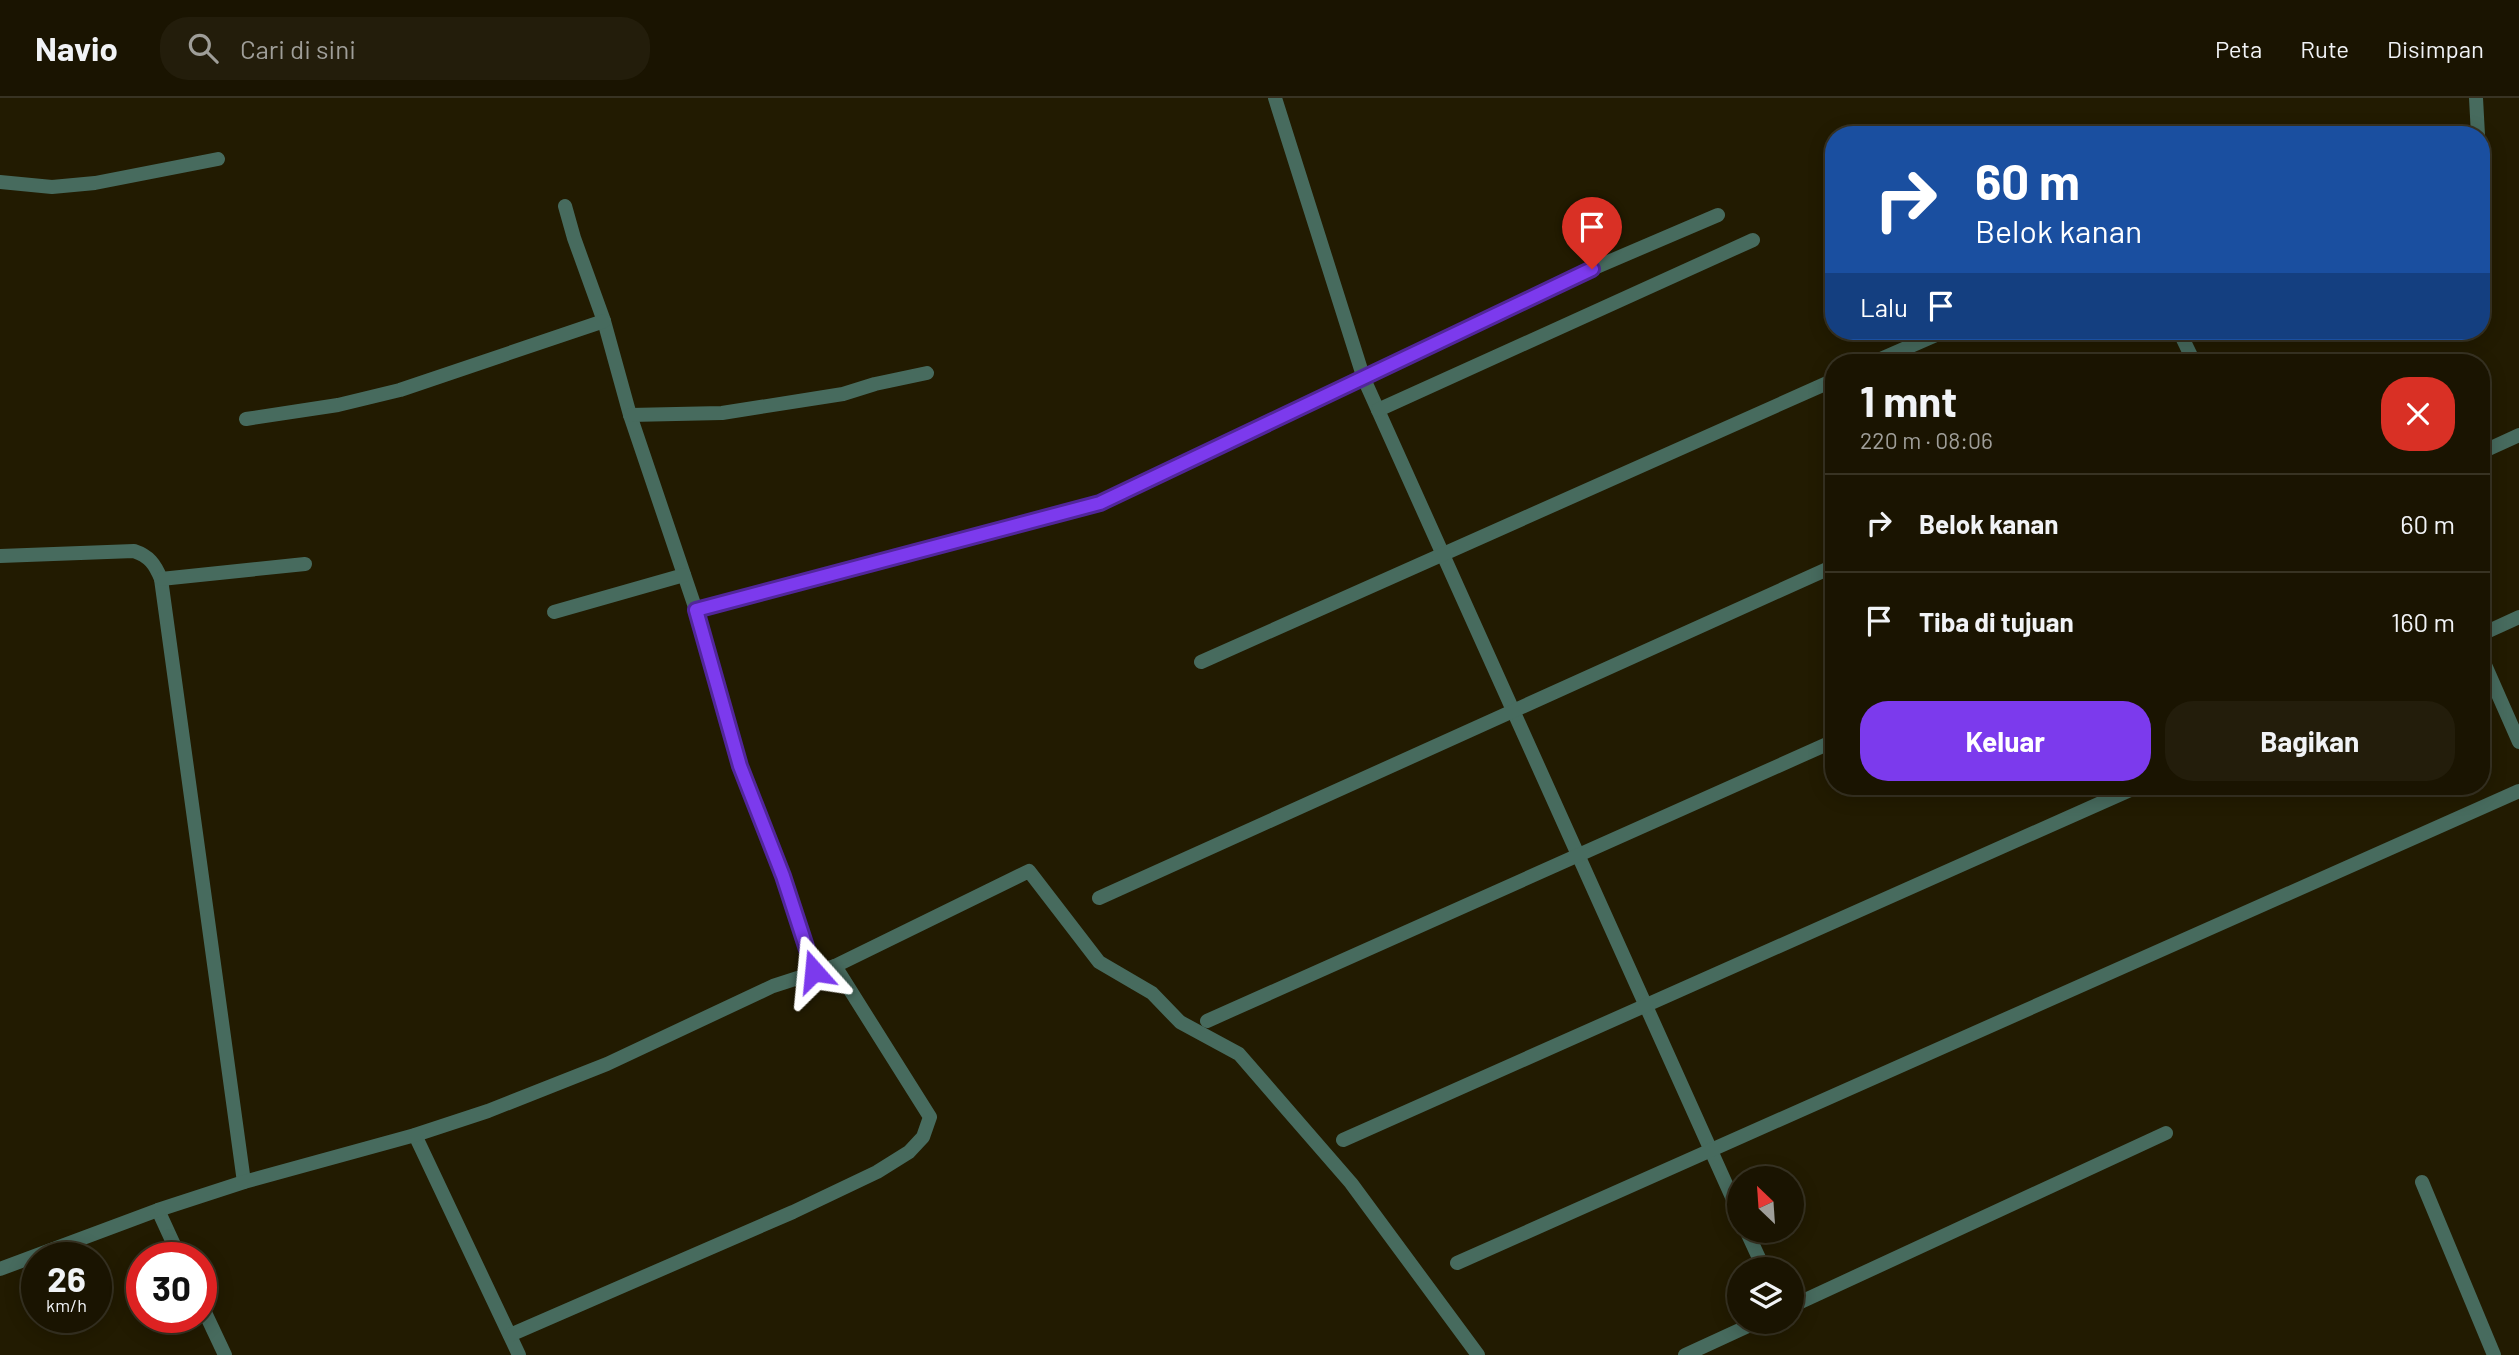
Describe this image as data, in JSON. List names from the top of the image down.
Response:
{
  "north": "top left",
  "page": {
    "header": "Navio",
    "search": "Cari di sini",
    "nav": ["Peta", "Rute", "Disimpan"],
    "turn": ["60 m", "Belok kanan"],
    "then": "Lalu",
    "heading": ["1 mnt", "220 m · 08:06"],
    "list": [
      {
        "name": "Belok kanan",
        "value": "60 m"
      },
      {
        "name": "Tiba di tujuan",
        "value": "160 m"
      }
    ],
    "buttons": ["Keluar", "Bagikan"],
    "speed": "26 km/h",
    "limit": "30"
  }
}
